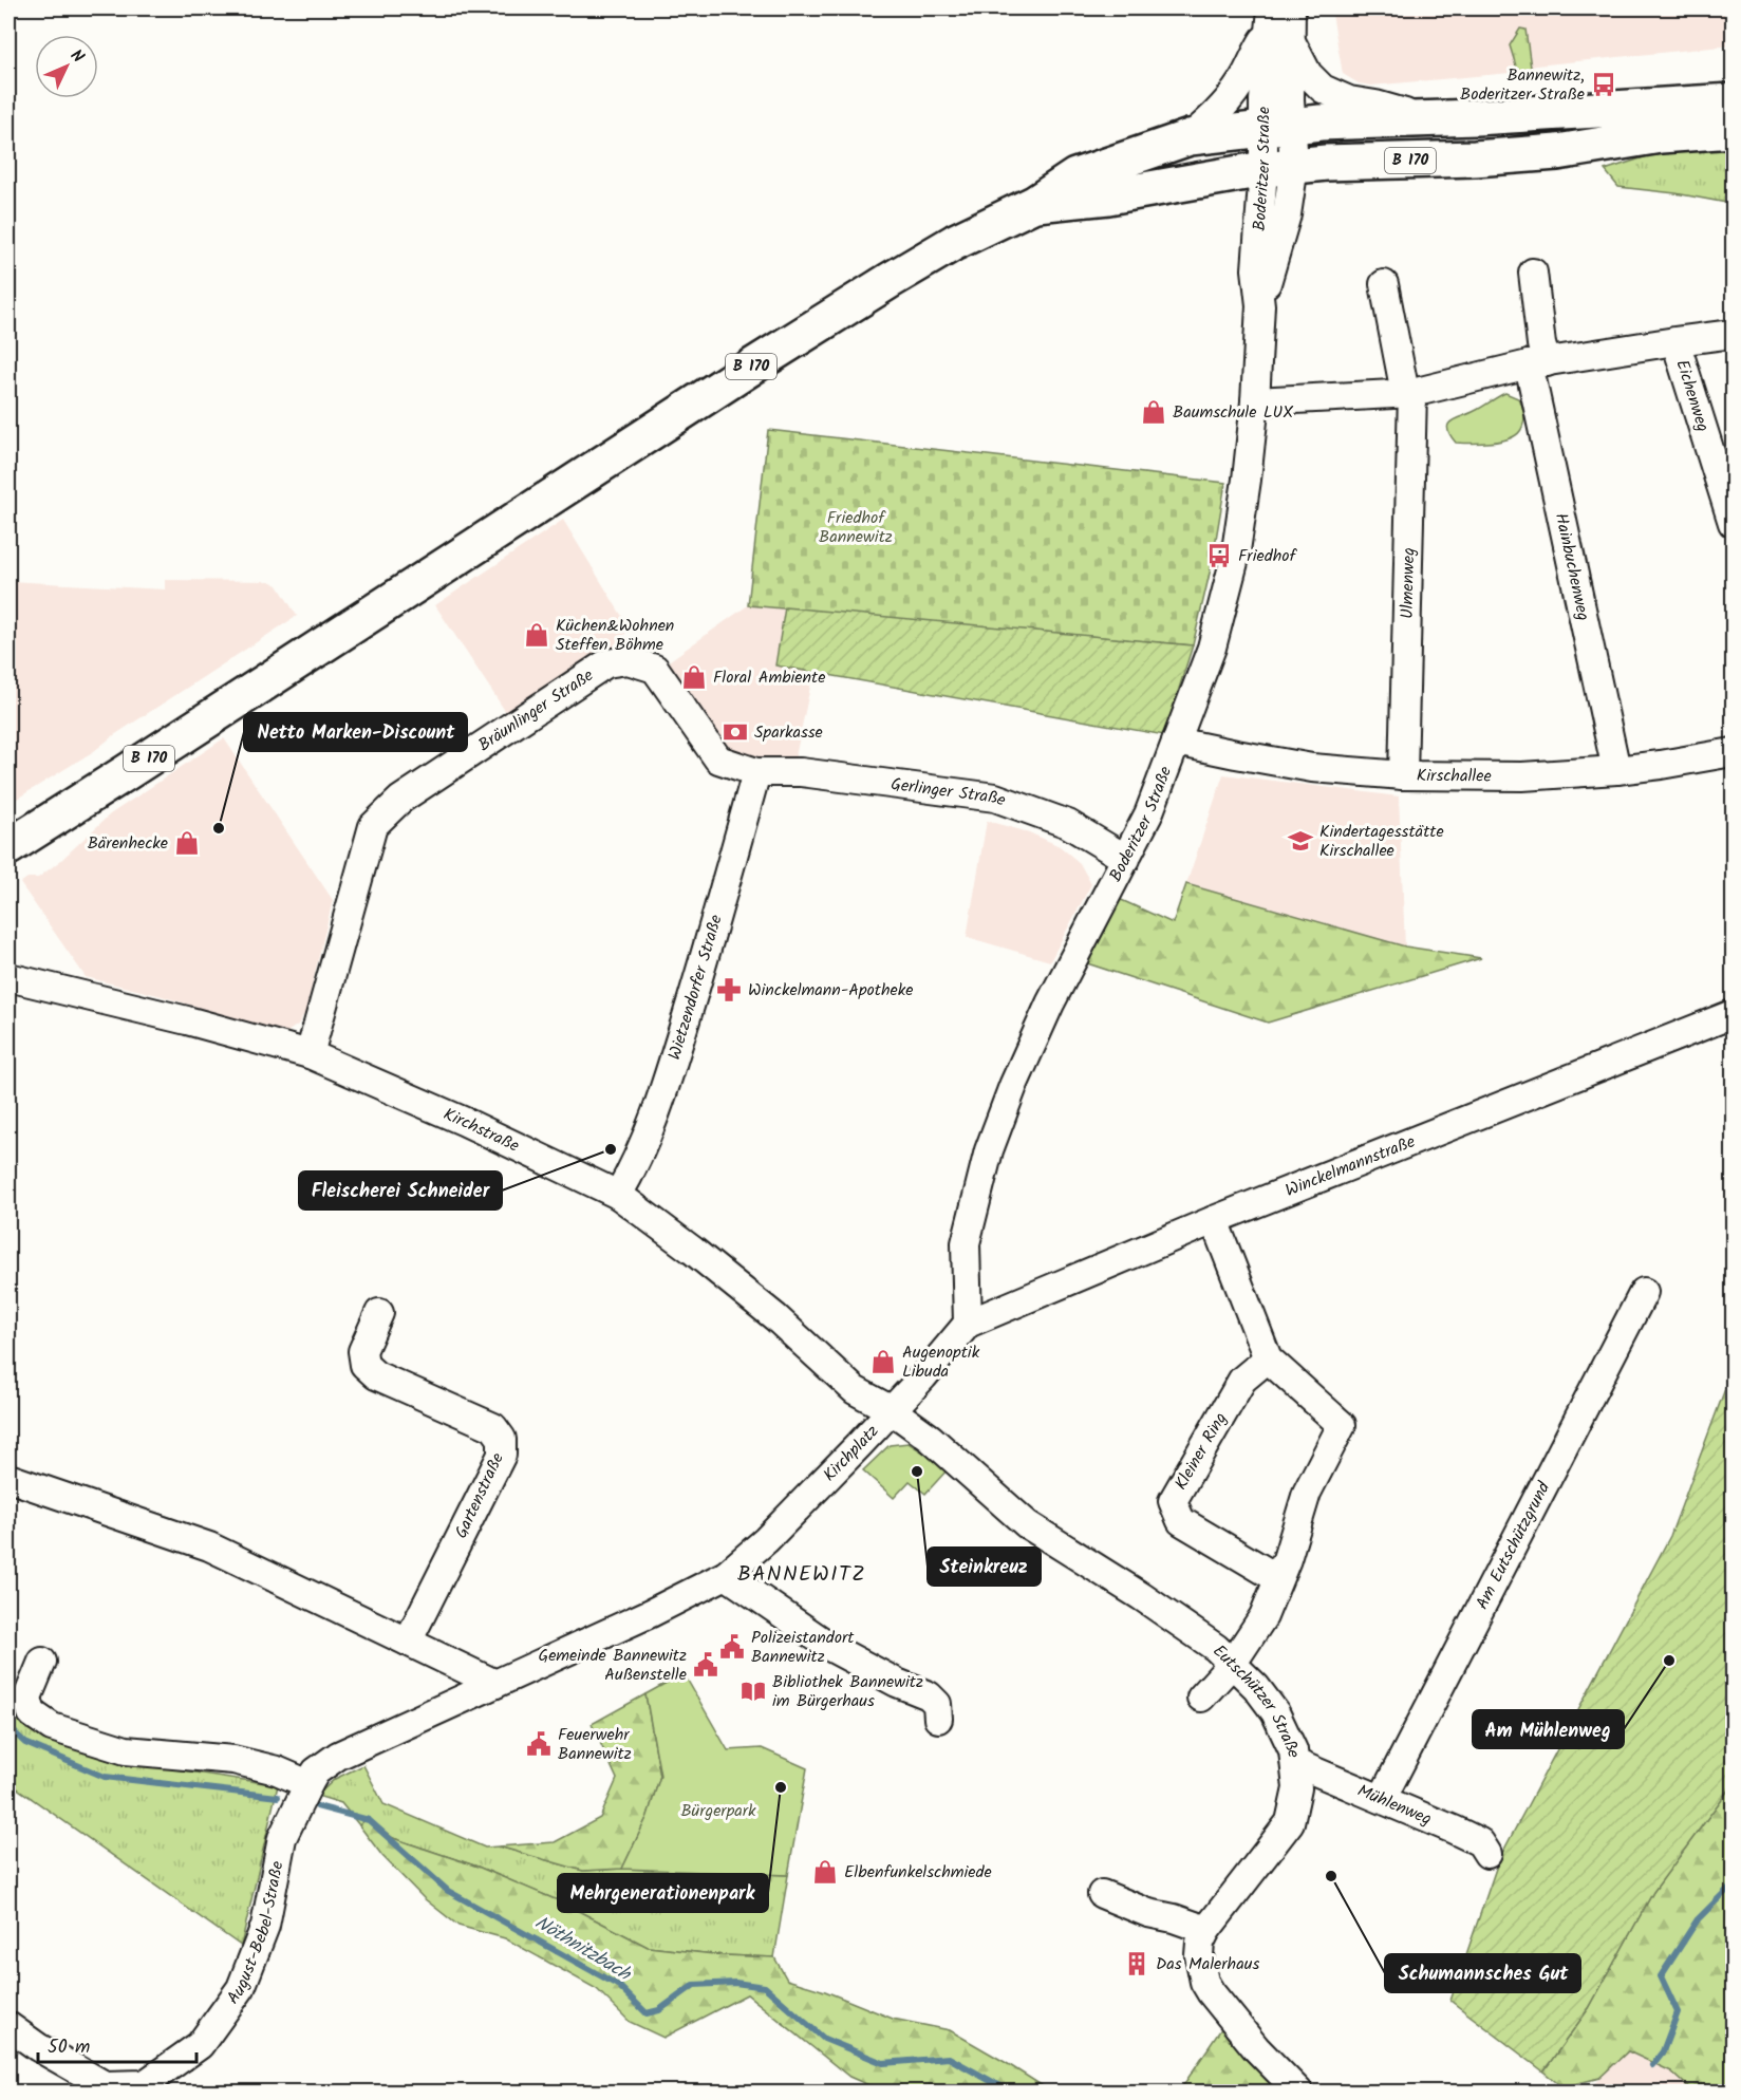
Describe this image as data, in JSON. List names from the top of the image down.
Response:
{
  "streets": {
    "main road": ["B 170"],
    "street": [
      "Boderitzer Straße",
      "Eichenweg",
      "Hainbuchenweg",
      "Ulmenweg",
      "Bräunlinger Straße",
      "Kirschallee",
      "Gerlinger Straße",
      "Wietzendorfer Straße",
      "Kirchstraße",
      "Winckelmannstraße",
      "Kleiner Ring",
      "Kirchplatz",
      "Gartenstraße",
      "Am Eutschützgrund",
      "Eutschützer Straße",
      "Mühlenweg",
      "August-Bebel-Straße"
    ]
  },
  "crossings": [
    ["B 170", "Boderitzer Straße"],
    ["Boderitzer Straße", "Kirschallee"],
    ["Boderitzer Straße", "Gerlinger Straße"],
    ["Boderitzer Straße", "Winckelmannstraße"],
    ["Boderitzer Straße", "Kirchplatz"],
    ["Hainbuchenweg", "Kirschallee"],
    ["Ulmenweg", "Kirschallee"],
    ["Bräunlinger Straße", "Gerlinger Straße"],
    ["Bräunlinger Straße", "Wietzendorfer Straße"],
    ["Bräunlinger Straße", "Kirchstraße"],
    ["Gerlinger Straße", "Wietzendorfer Straße"],
    ["Wietzendorfer Straße", "Kirchstraße"],
    ["Kirchstraße", "Kirchplatz"],
    ["Kirchstraße", "Eutschützer Straße"],
    ["Winckelmannstraße", "Kirchplatz"],
    ["Kirchplatz", "Eutschützer Straße"],
    ["Kirchplatz", "August-Bebel-Straße"],
    ["Am Eutschützgrund", "Mühlenweg"],
    ["Eutschützer Straße", "Mühlenweg"]
  ],
  "districts": ["BANNEWITZ"],
  "water": ["Nöthnitzbach"],
  "parks": ["Friedhof Bannewitz", "Bürgerpark"],
  "places": {
    "bus stop": ["Bannewitz, Boderitzer Straße", "Friedhof"],
    "shop": [
      "Baumschule LUX",
      "Küchen&Wohnen Steffen Böhme",
      "Floral Ambiente",
      "Bärenhecke",
      "Augenoptik Libuda",
      "Elbenfunkelschmiede"
    ],
    "bank": ["Sparkasse"],
    "other": [
      "Netto Marken-Discount",
      "Fleischerei Schneider",
      "Steinkreuz",
      "Am Mühlenweg",
      "Mehrgenerationenpark",
      "Schumannsches Gut"
    ],
    "school or university": ["Kindertagesstätte Kirschallee"],
    "pharmacy": ["Winckelmann-Apotheke"],
    "public building": ["Polizeistandort Bannewitz", "Gemeinde Bannewitz Außenstelle", "Feuerwehr Bannewitz"],
    "library": ["Bibliothek Bannewitz im Bürgerhaus"],
    "building": ["Das Malerhaus"]
  },
  "scale_bar": "50 m",
  "north": "top right"
}
